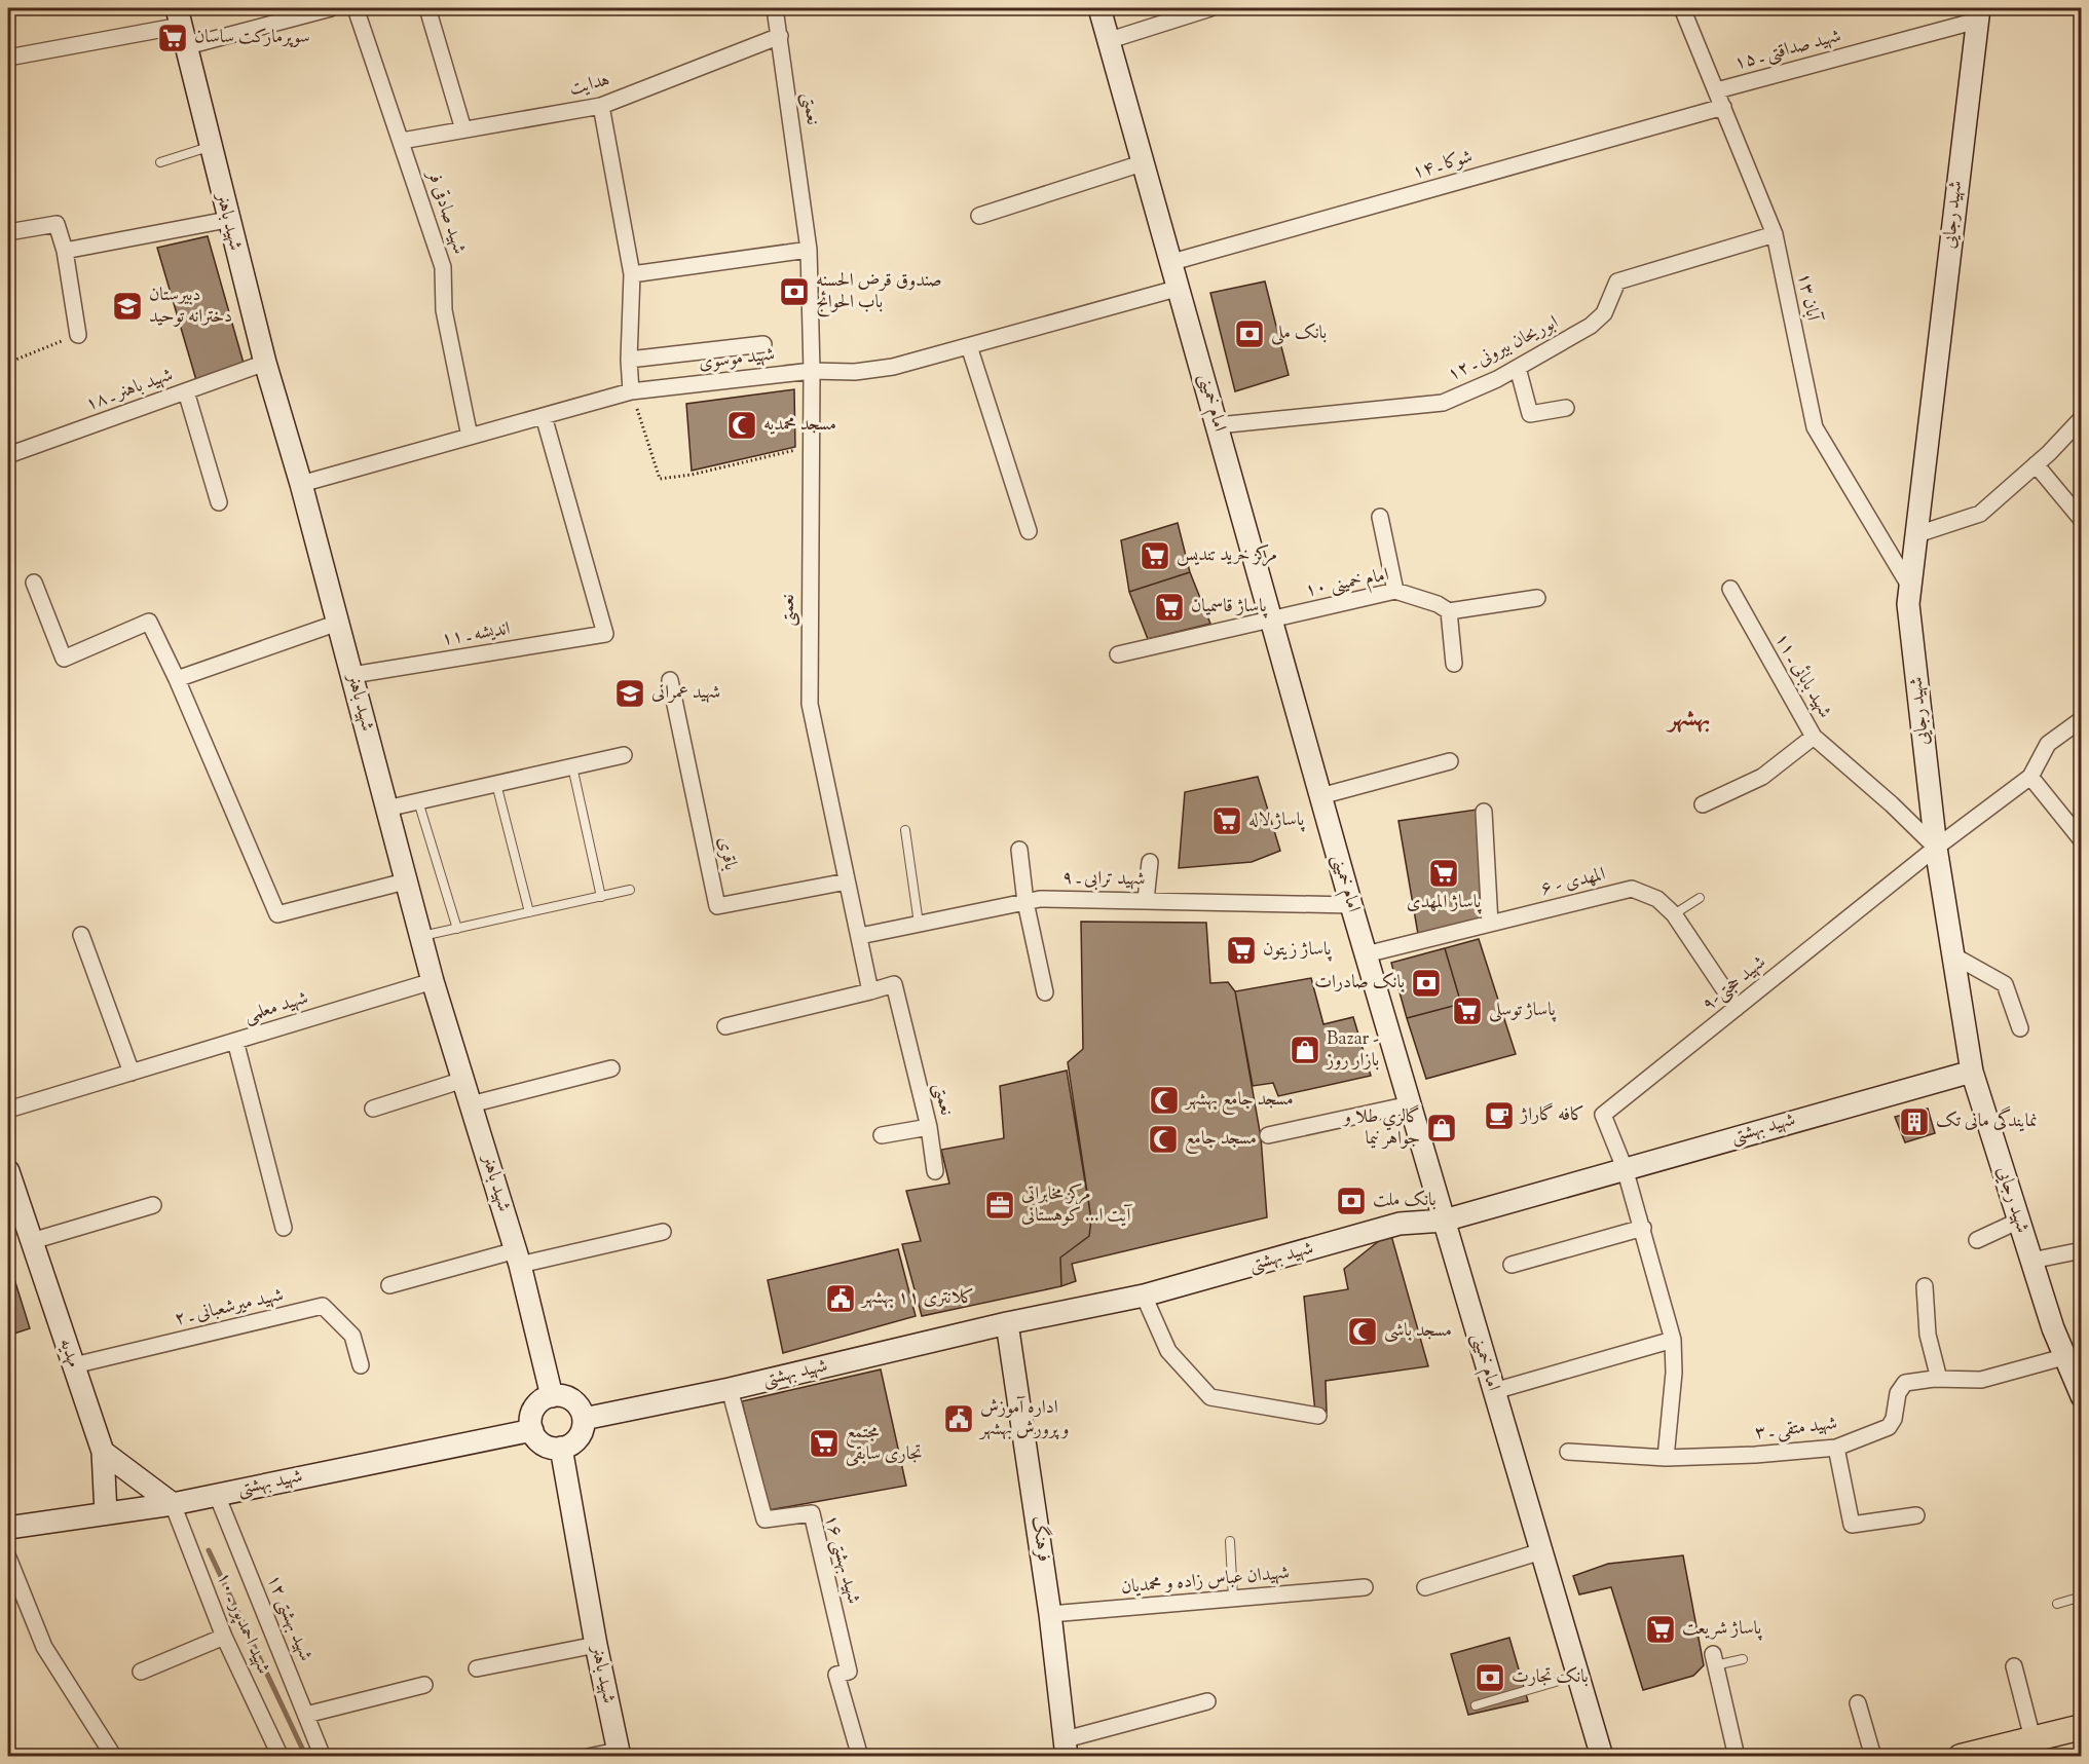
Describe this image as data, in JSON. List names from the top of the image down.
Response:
{
  "streets": {
    "street": [
      "شهید صداقتی ـ ۱۵",
      "هدایت",
      "نعمتی",
      "شوکا ـ ۱۴",
      "شهید صادقی فر",
      "شهید رجایی",
      "شهید باهنر",
      "۱۳ آبان",
      "ابوریحان بیرونی ـ ۱۲",
      "شهید موسوی",
      "شهید باهنر ـ ۱۸",
      "امام خمینی",
      "امام خمینی ۱۰",
      "اندیشه ـ ۱۱",
      "شهید بابائی ـ ۱۱",
      "باقری",
      "شهید ترابی ـ ۹",
      "المهدی - ۶",
      "شهید حجتی-۹",
      "شهید معلمی",
      "شهید بهشتی",
      "شهید میرشعبانی ـ ۲",
      "مهدیه",
      "شهید متقی ـ ۳",
      "فرهنگ",
      "شهید بهشتی ۱۶",
      "شهیدان عباس زاده و محمدیان",
      "شهید بهشتی ۱۲",
      "شهید احمدپور ـ ۱۰"
    ]
  },
  "crossings": [
    ["شهید صداقتی ـ ۱۵", "شهید رجایی"],
    ["شهید صداقتی ـ ۱۵", "۱۳ آبان"],
    ["هدایت", "نعمتی"],
    ["هدایت", "شهید صادقی فر"],
    ["نعمتی", "شهید موسوی"],
    ["نعمتی", "باقری"],
    ["نعمتی", "شهید ترابی ـ ۹"],
    ["شوکا ـ ۱۴", "۱۳ آبان"],
    ["شوکا ـ ۱۴", "امام خمینی"],
    ["شهید صادقی فر", "شهید موسوی"],
    ["شهید رجایی", "۱۳ آبان"],
    ["شهید رجایی", "شهید بابائی ـ ۱۱"],
    ["شهید رجایی", "شهید حجتی-۹"],
    ["شهید رجایی", "شهید بهشتی"],
    ["شهید رجایی", "شهید متقی ـ ۳"],
    ["شهید باهنر", "شهید موسوی"],
    ["شهید باهنر", "شهید باهنر ـ ۱۸"],
    ["شهید باهنر", "اندیشه ـ ۱۱"],
    ["شهید باهنر", "شهید معلمی"],
    ["شهید باهنر", "شهید بهشتی"],
    ["۱۳ آبان", "ابوریحان بیرونی ـ ۱۲"],
    ["ابوریحان بیرونی ـ ۱۲", "امام خمینی"],
    ["شهید موسوی", "امام خمینی"],
    ["شهید موسوی", "اندیشه ـ ۱۱"],
    ["امام خمینی", "امام خمینی ۱۰"],
    ["امام خمینی", "شهید ترابی ـ ۹"],
    ["امام خمینی", "المهدی - ۶"],
    ["امام خمینی", "شهید بهشتی"],
    ["شهید بابائی ـ ۱۱", "شهید حجتی-۹"],
    ["المهدی - ۶", "شهید حجتی-۹"],
    ["شهید حجتی-۹", "شهید بهشتی"],
    ["شهید بهشتی", "مهدیه"],
    ["شهید بهشتی", "فرهنگ"],
    ["شهید بهشتی", "شهید بهشتی ۱۶"],
    ["شهید بهشتی", "شهید بهشتی ۱۲"],
    ["شهید بهشتی", "شهید احمدپور ـ ۱۰"],
    ["شهید میرشعبانی ـ ۲", "مهدیه"],
    ["فرهنگ", "شهیدان عباس زاده و محمدیان"]
  ],
  "districts": ["بهشهر"],
  "places": {
    "supermarket": [
      "سوپرمارکت ساسان",
      "مرکز خرید تندیس",
      "پاساژ قاسمیان",
      "پاساژ لاله",
      "پاساژ المهدی",
      "پاساژ زیتون",
      "پاساژ توسلی",
      "مجتمع تجاری سابقی",
      "پاساژ شریعت"
    ],
    "bank": [
      "صندوق قرض الحسنه باب الحوائج",
      "بانک ملی",
      "بانک صادرات",
      "بانک ملت",
      "بانک تجارت"
    ],
    "school or university": ["دبیرستان دخترانه توحید", "شهید عمرانی"],
    "mosque": [
      "مسجد محمدیه",
      "مسجد جامع بهشهر",
      "مسجد جامع",
      "مسجد باشی"
    ],
    "shop": ["Bazar - بازار روز", "گالري طلا و جواهر نيما"],
    "cafe": ["کافه گاراژ"],
    "building": ["نمایندگی مانی تک"],
    "office": ["مرکز مخابراتی آیت ا... کوهستانی"],
    "public building": ["کلانتری ۱۱ بهشهر", "اداره آموزش و پرورش بهشهر"]
  }
}
